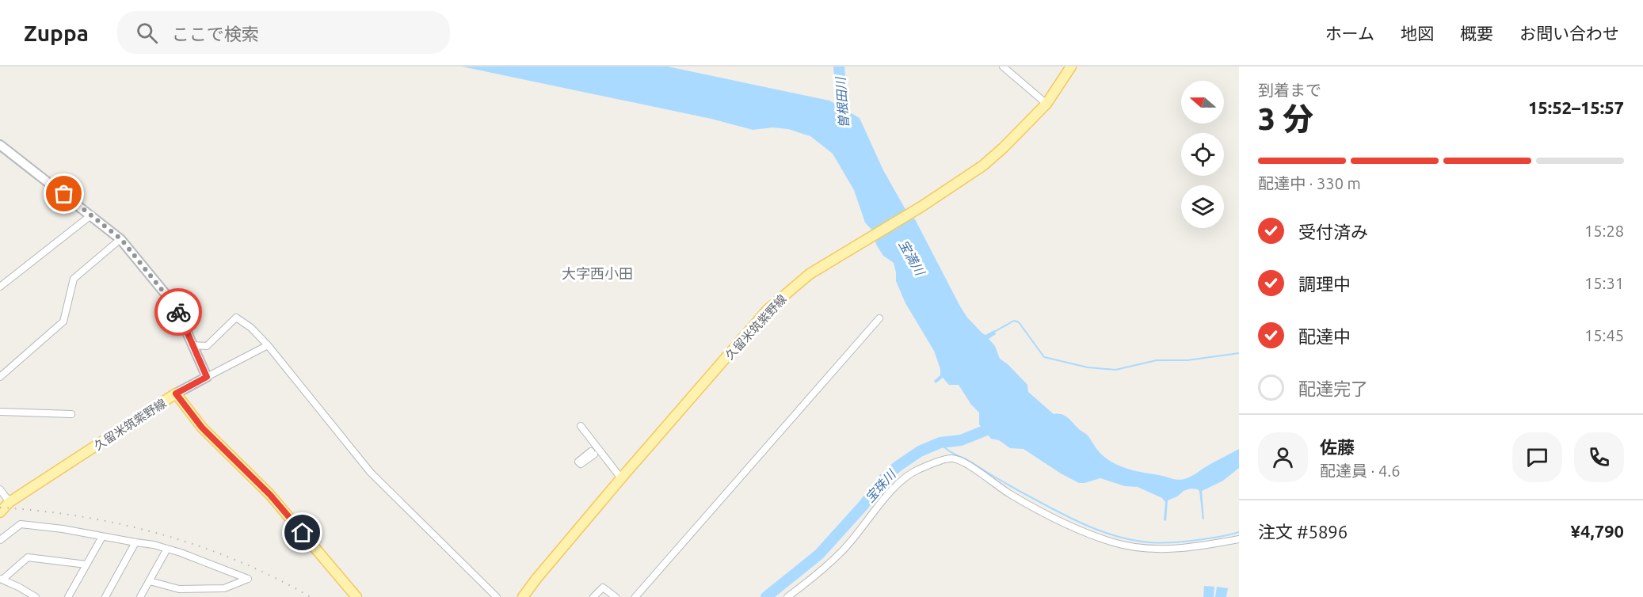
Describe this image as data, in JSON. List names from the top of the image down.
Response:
{
  "streets": {
    "main road": ["久留米筑紫野線"]
  },
  "districts": ["大字西小田"],
  "water": ["曽根田川", "宝満川", "宝珠川"],
  "north": "left",
  "page": {
    "header": "Zuppa",
    "search": "ここで検索",
    "nav": [
      "ホーム",
      "地図",
      "概要",
      "お問い合わせ"
    ],
    "heading": ["3 分", "到着まで", "15:52–15:57"],
    "panel": [
      "佐藤",
      "配達員 · 4.6",
      "注文 #5896",
      "¥4,790"
    ],
    "bar": "配達中 · 330 m",
    "list": [
      ["受付済み", "15:28"],
      ["調理中", "15:31"],
      ["配達中", "15:45"],
      "配達完了"
    ]
  }
}
